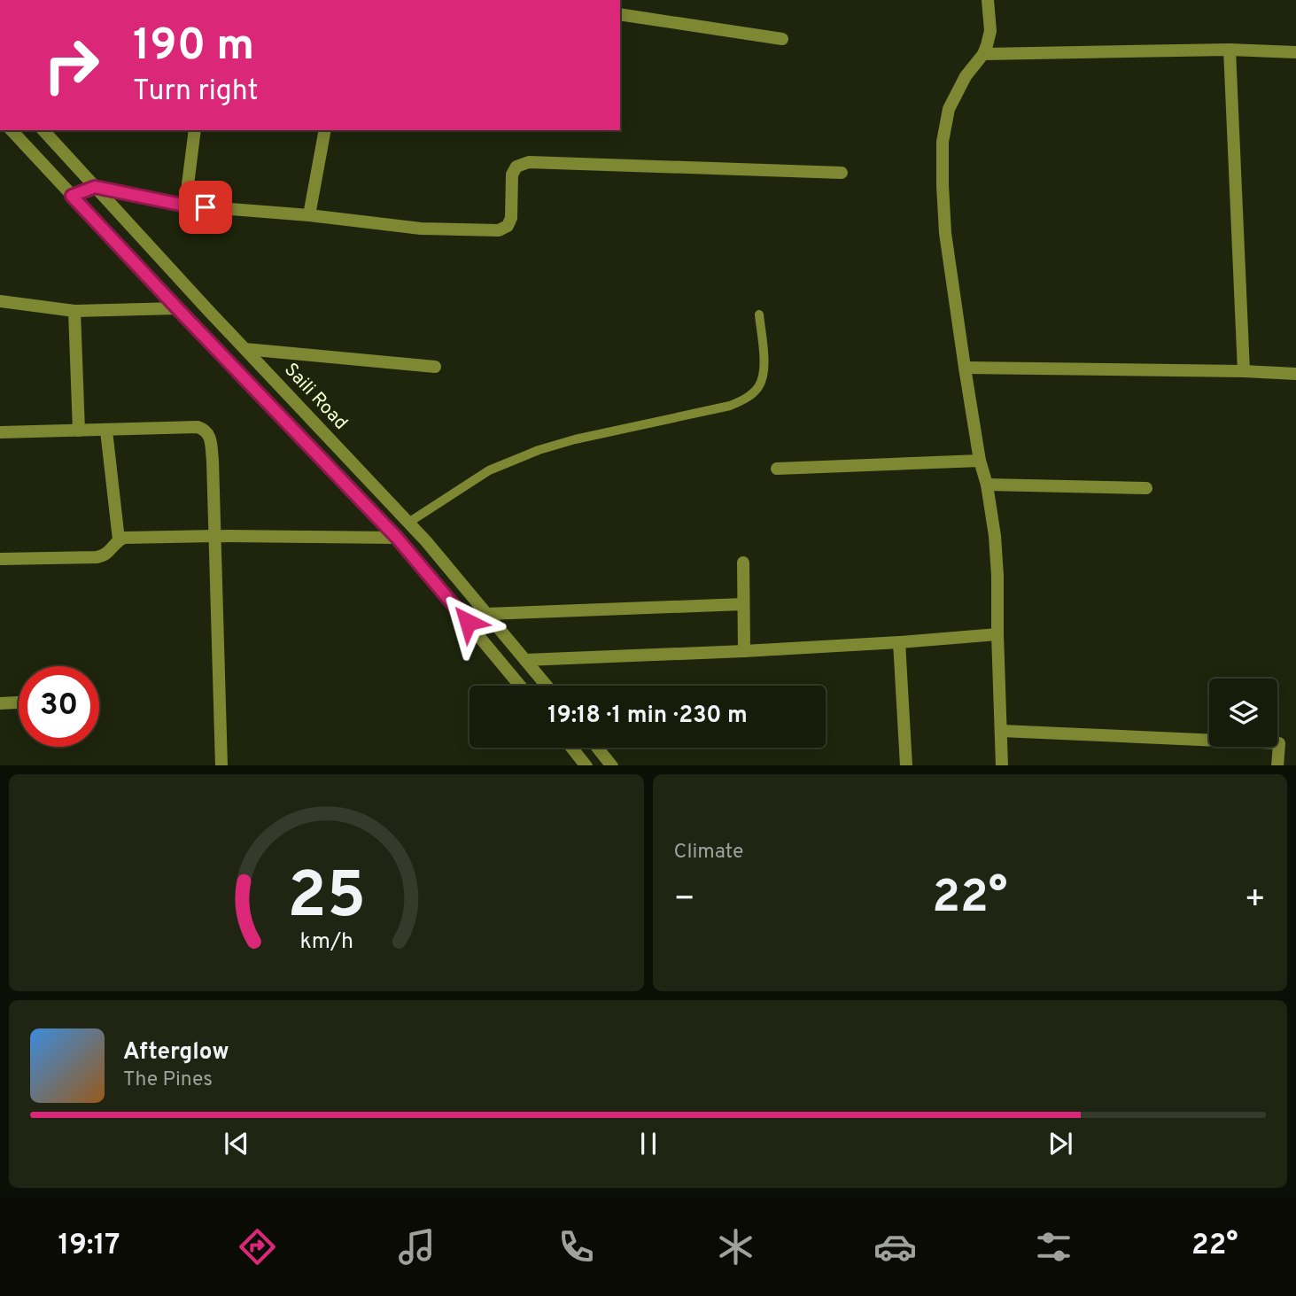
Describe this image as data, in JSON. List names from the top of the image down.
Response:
{
  "streets": {
    "street": ["Saili Road"]
  },
  "page": {
    "turn": ["190 m", "Turn right"],
    "limit": "30",
    "trip": "19:18 · 1 min · 230 m",
    "tile": "Climate",
    "heat": ["−", "22°", "+"],
    "song": ["Afterglow", "The Pines"],
    "tabs": ["19:17", "22°"],
    "gauge": ["25", "km/h"]
  }
}
